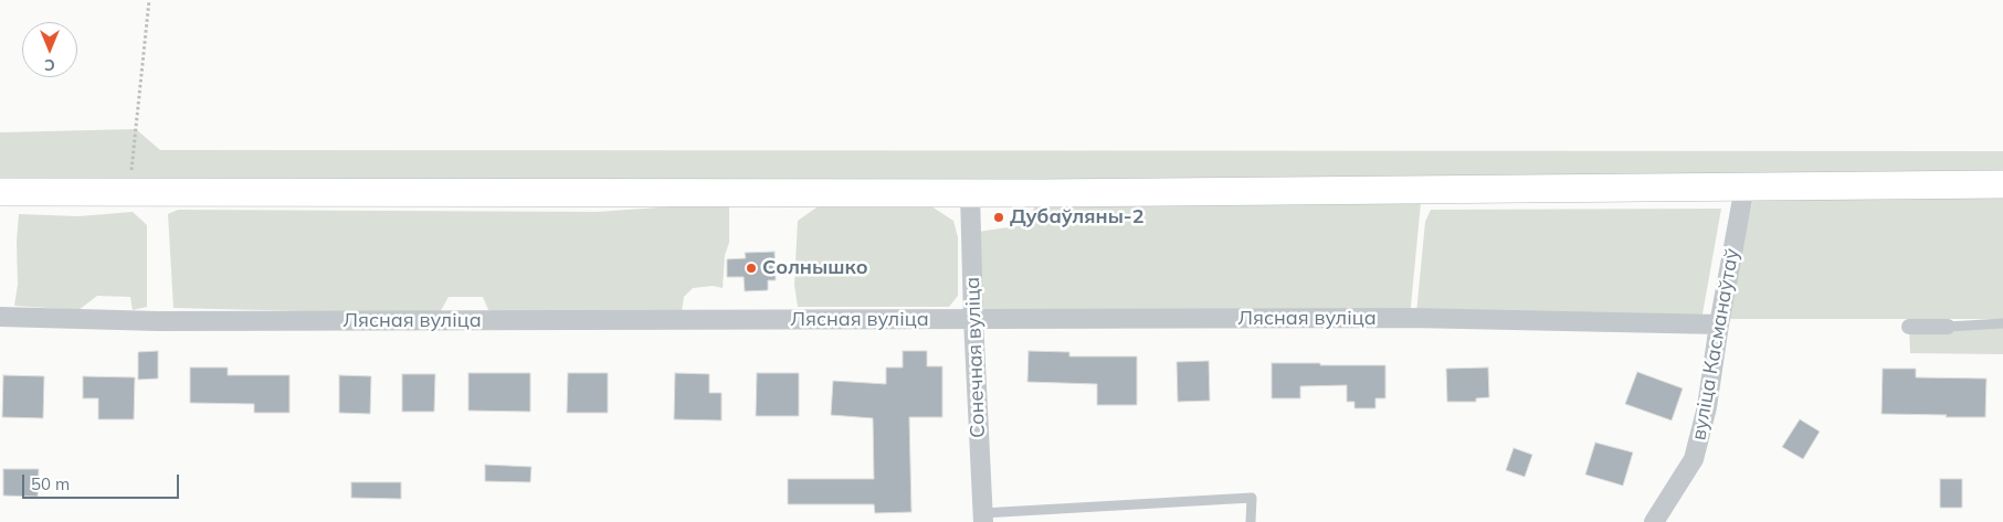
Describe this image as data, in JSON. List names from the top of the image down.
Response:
{
  "streets": {
    "street": ["Лясная вуліца", "вуліца Касманаўтаў", "Сонечная вуліца"]
  },
  "crossings": [
    ["Лясная вуліца", "вуліца Касманаўтаў"],
    ["Лясная вуліца", "Сонечная вуліца"]
  ],
  "places": ["Дубаўляны-2", "Солнышко"],
  "scale_bar": "50 m",
  "north": "bottom"
}
